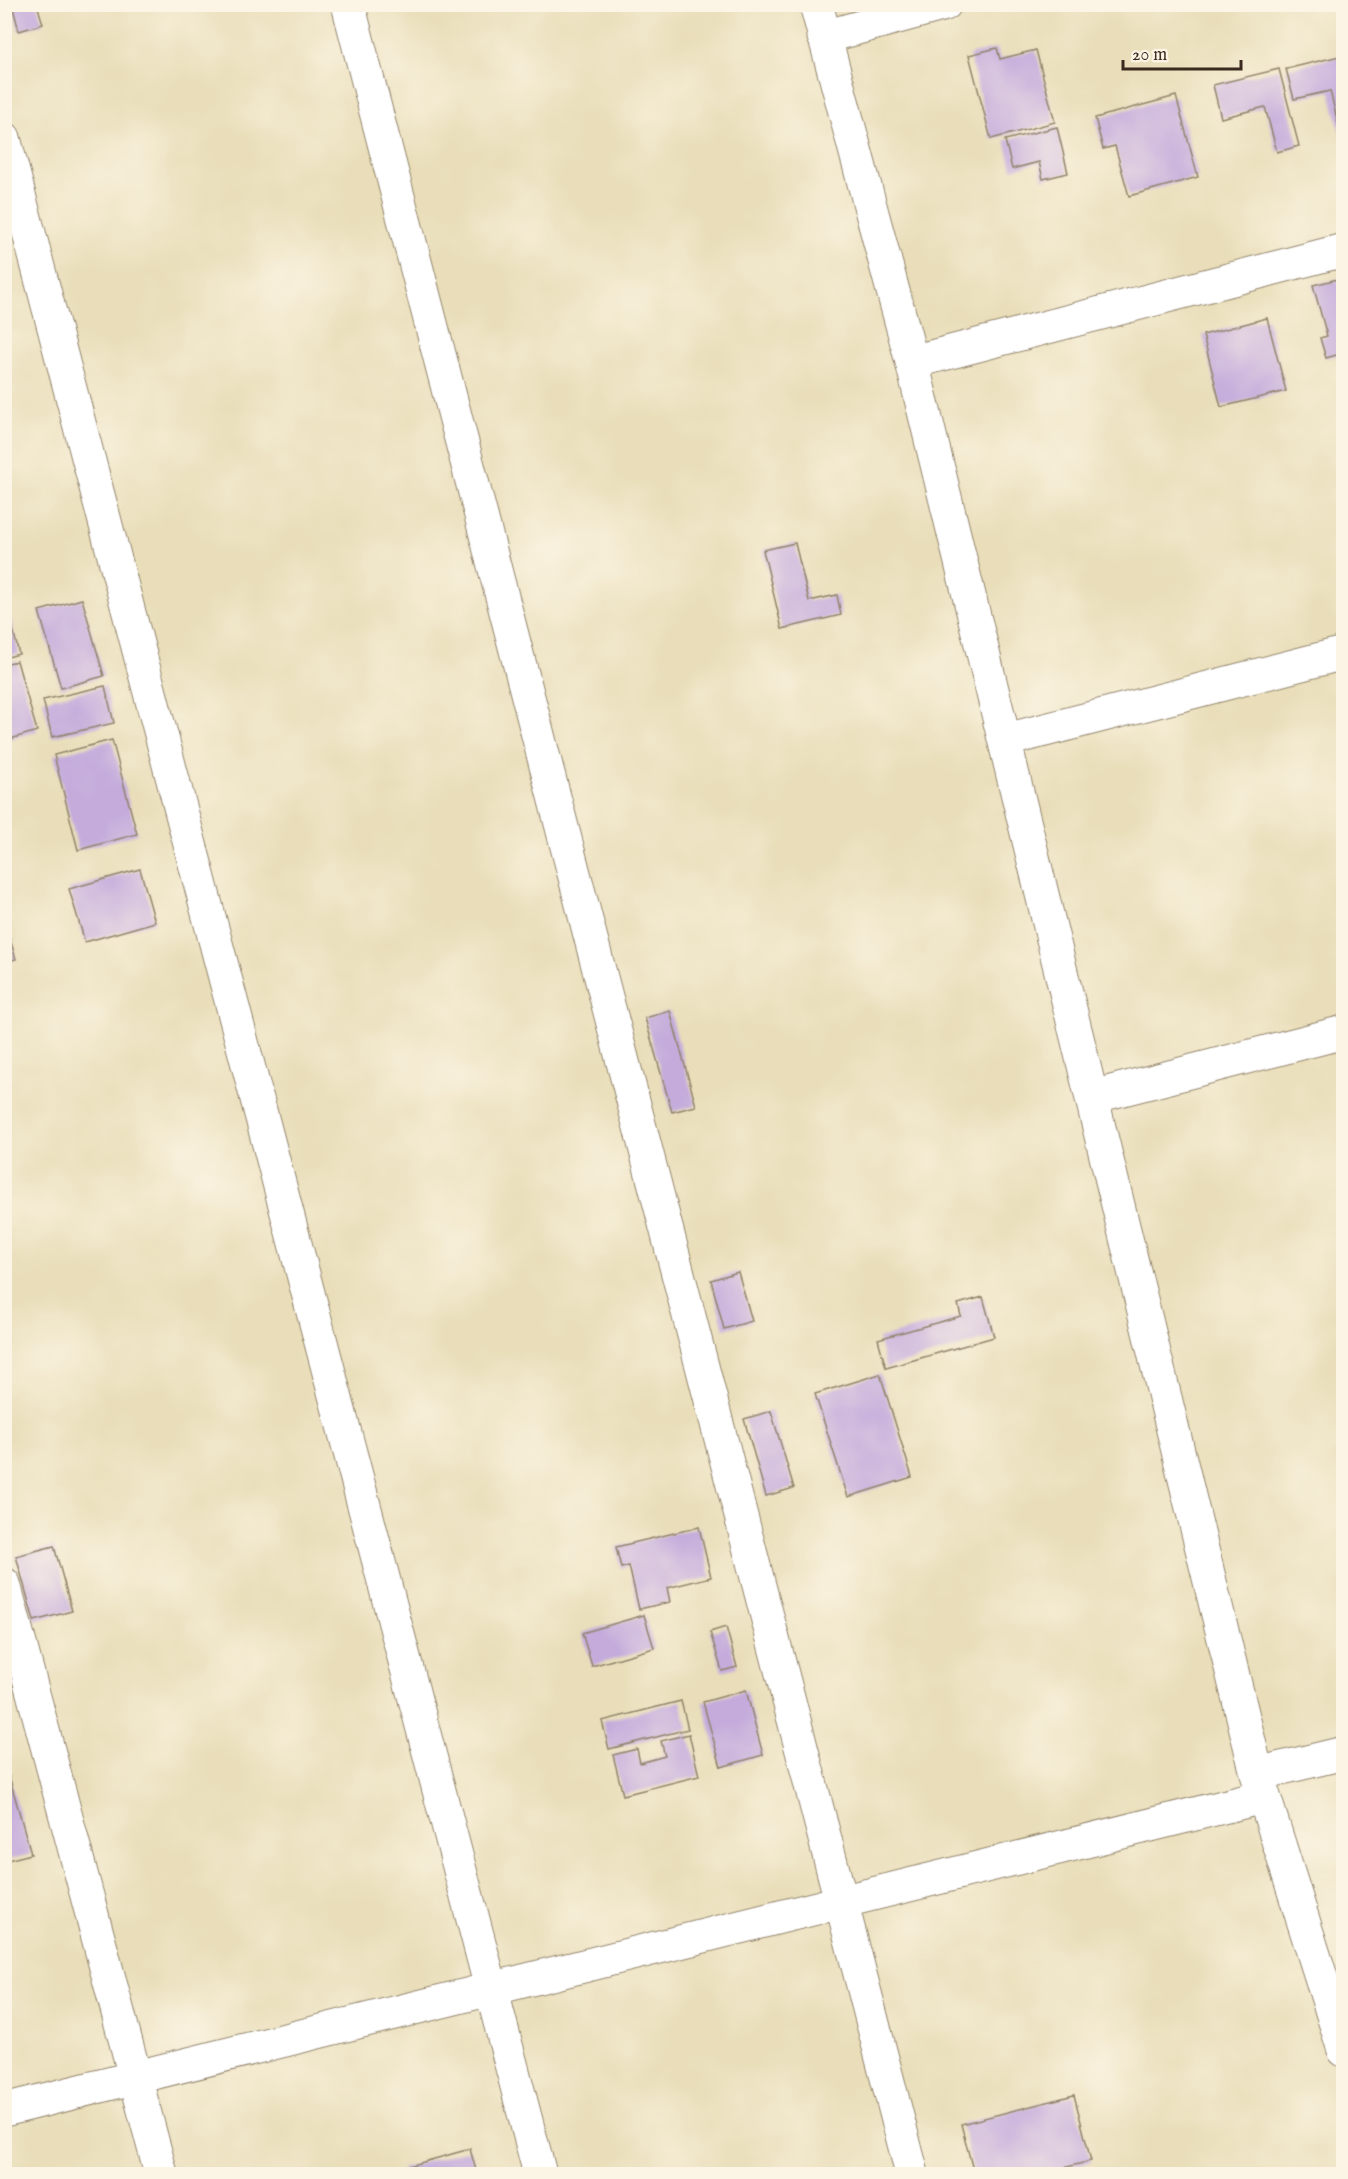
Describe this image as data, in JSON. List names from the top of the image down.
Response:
{
  "scale_bar": "20 m"
}
